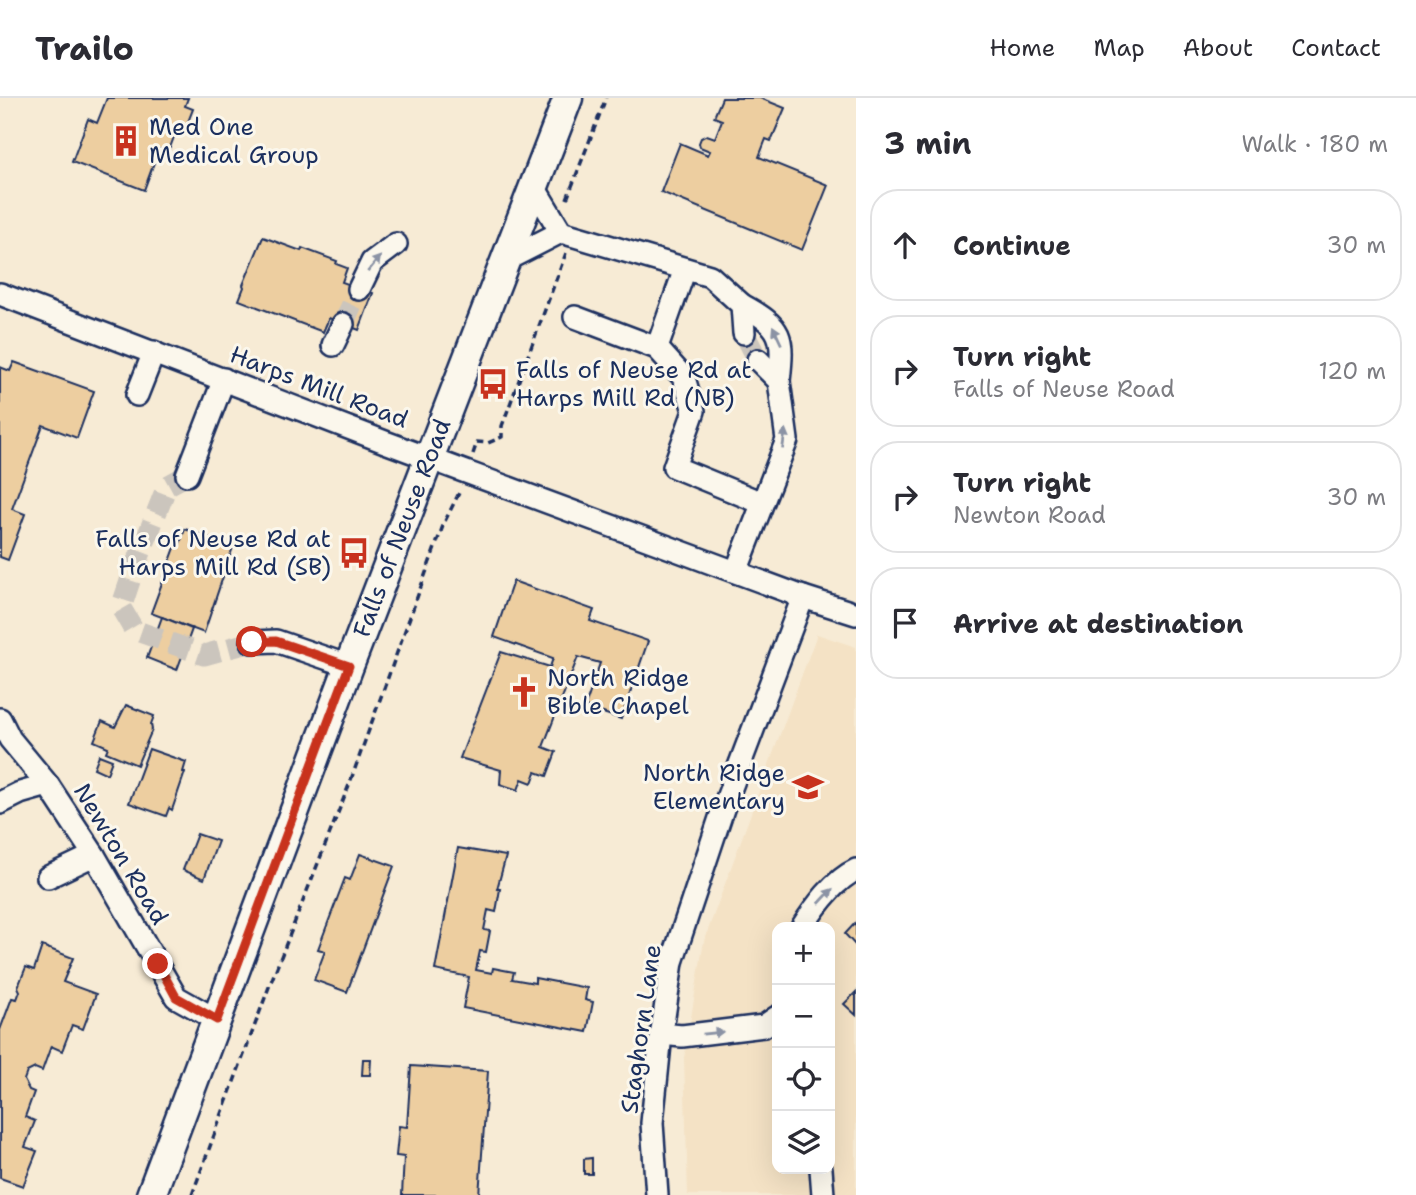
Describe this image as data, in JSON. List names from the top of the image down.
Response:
{
  "streets": {
    "main road": ["Falls of Neuse Road"],
    "street": ["Harps Mill Road", "Newton Road", "Staghorn Lane"]
  },
  "crossings": [
    ["Harps Mill Road", "Falls of Neuse Road"],
    ["Harps Mill Road", "Staghorn Lane"],
    ["Falls of Neuse Road", "Newton Road"]
  ],
  "places": {
    "building": ["Med One Medical Group"],
    "bus stop": ["Falls of Neuse Rd at Harps Mill Rd (NB)", "Falls of Neuse Rd at Harps Mill Rd (SB)"],
    "church": ["North Ridge Bible Chapel"],
    "school or university": ["North Ridge Elementary"]
  },
  "page": {
    "header": "Trailo",
    "nav": [
      "Home",
      "Map",
      "About",
      "Contact"
    ],
    "heading": ["3 min", "Walk · 180 m"],
    "list": [
      ["Continue", "30 m"],
      ["Turn right", "Falls of Neuse Road", "120 m"],
      ["Turn right", "Newton Road", "30 m"],
      "Arrive at destination"
    ],
    "map_buttons": ["+", "−"]
  }
}
